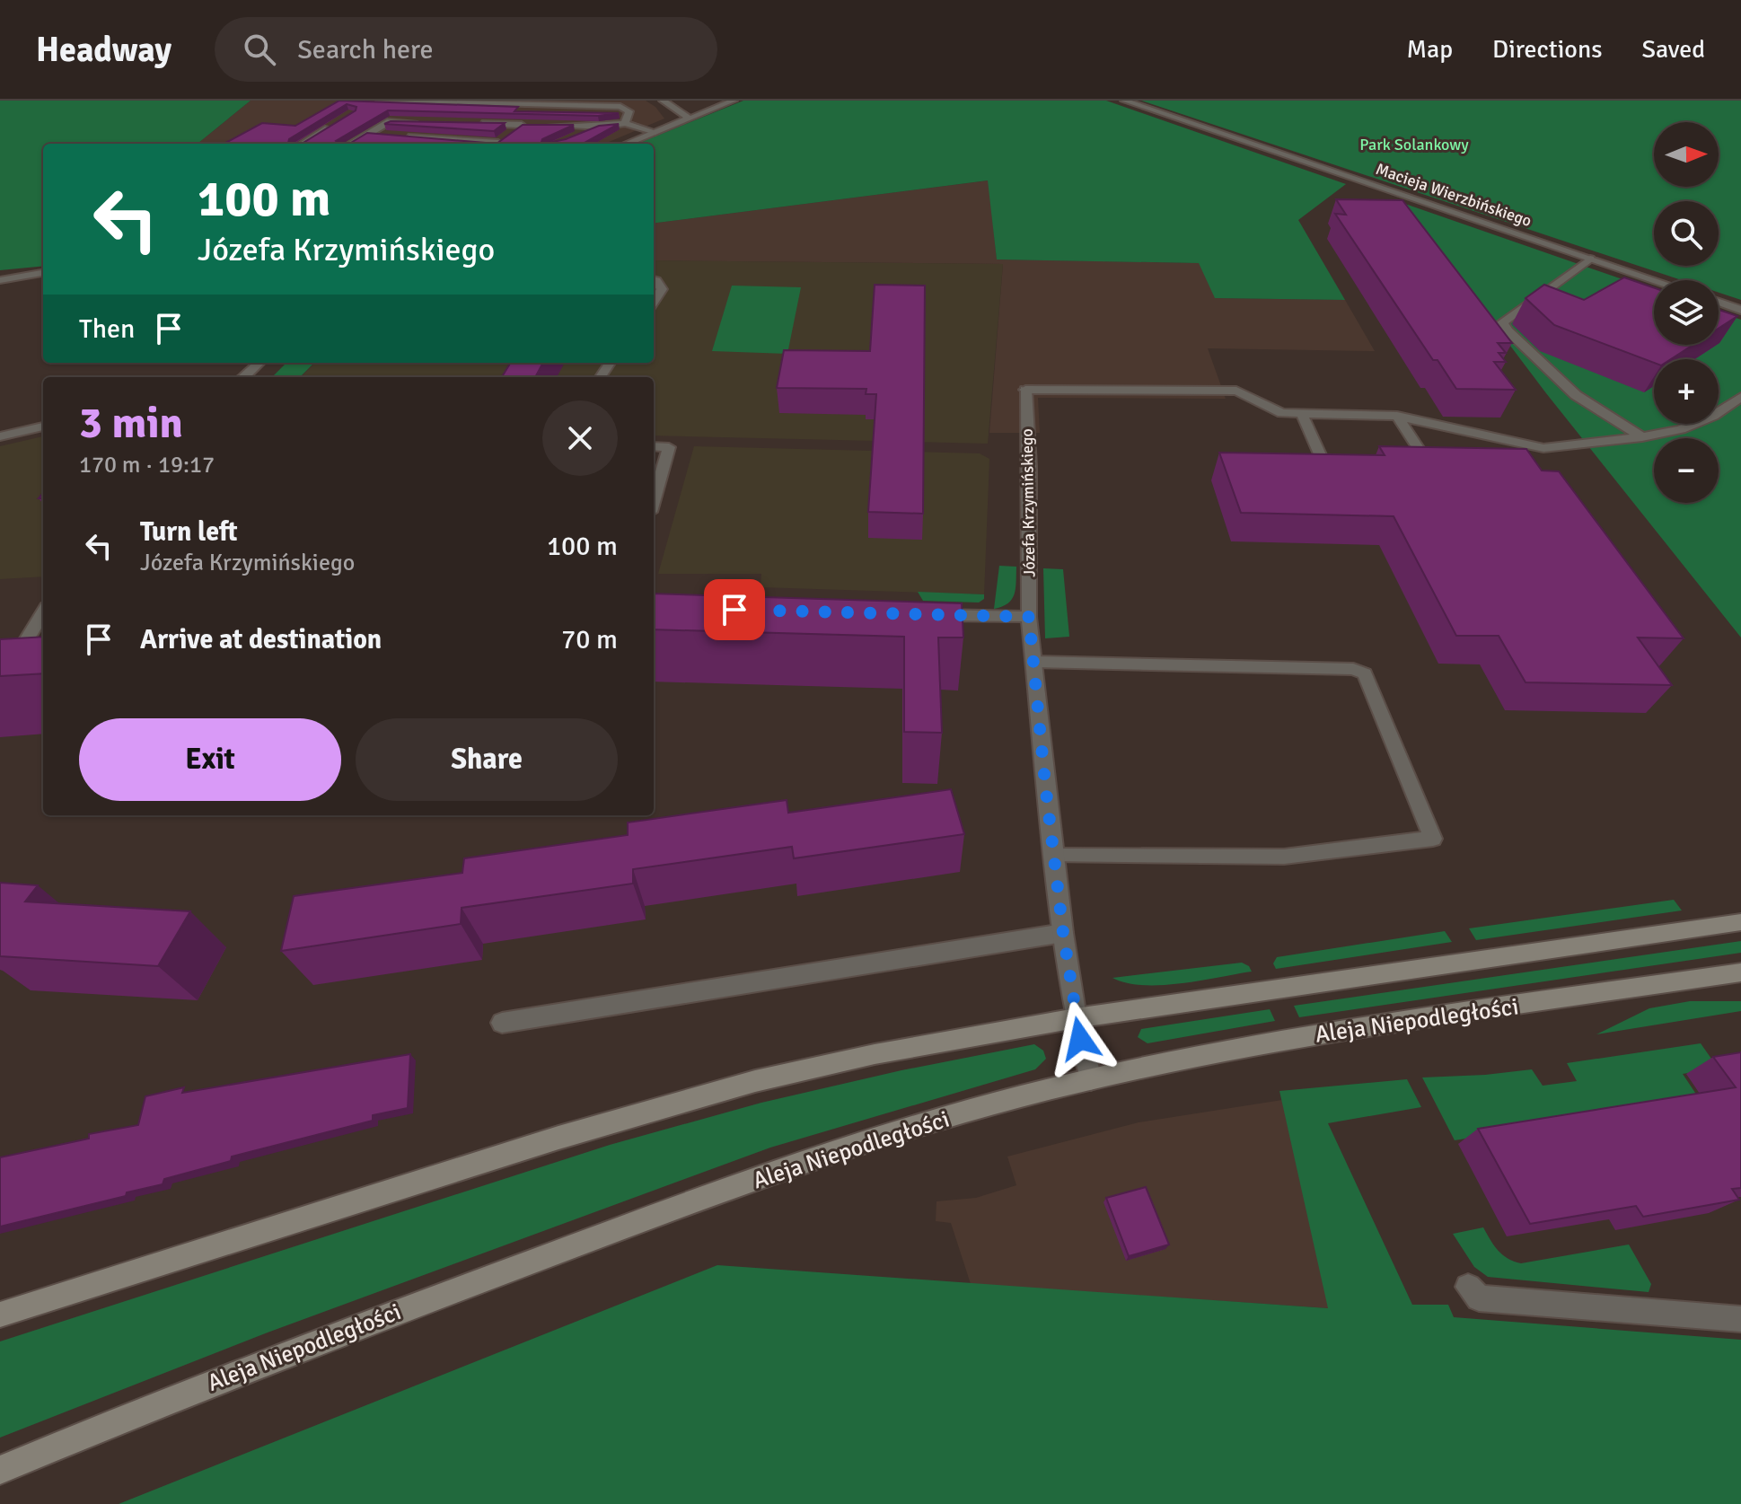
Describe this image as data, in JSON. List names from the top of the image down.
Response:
{
  "streets": {
    "street": ["Macieja Wierzbińskiego", "Józefa Krzymińskiego", "Aleja Niepodległości"]
  },
  "crossings": [
    ["Józefa Krzymińskiego", "Aleja Niepodległości"]
  ],
  "parks": ["Park Solankowy"],
  "north": "right",
  "page": {
    "header": "Headway",
    "search": "Search here",
    "nav": ["Map", "Directions", "Saved"],
    "map_buttons": ["+", "−"],
    "turn": ["100 m", "Józefa Krzymińskiego"],
    "then": "Then",
    "heading": ["3 min", "170 m · 19:17"],
    "list": [
      {
        "name": "Turn left",
        "note": "Józefa Krzymińskiego",
        "value": "100 m"
      },
      {
        "name": "Arrive at destination",
        "value": "70 m"
      }
    ],
    "buttons": ["Exit", "Share"]
  }
}
